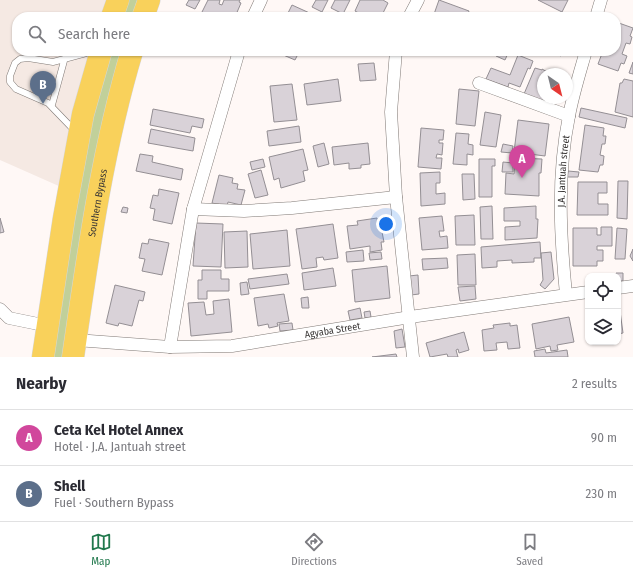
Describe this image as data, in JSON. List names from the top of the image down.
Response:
{
  "streets": {
    "highway": ["Southern Bypass"],
    "street": ["J.A. Jantuah street", "Agyaba Street"]
  },
  "crossings": [
    ["J.A. Jantuah street", "Agyaba Street"],
    ["Southern Bypass", "Agyaba Street"]
  ],
  "north": "bottom right",
  "page": {
    "search": "Search here",
    "pins": ["B", "A"],
    "heading": ["Nearby", "2 results"],
    "list": [
      {
        "mark": "A",
        "name": "Ceta Kel Hotel Annex",
        "note": "Hotel · J.A. Jantuah street",
        "value": "90 m"
      },
      {
        "mark": "B",
        "name": "Shell",
        "note": "Fuel · Southern Bypass",
        "value": "230 m"
      }
    ],
    "nav": ["Map", "Directions", "Saved"]
  }
}
